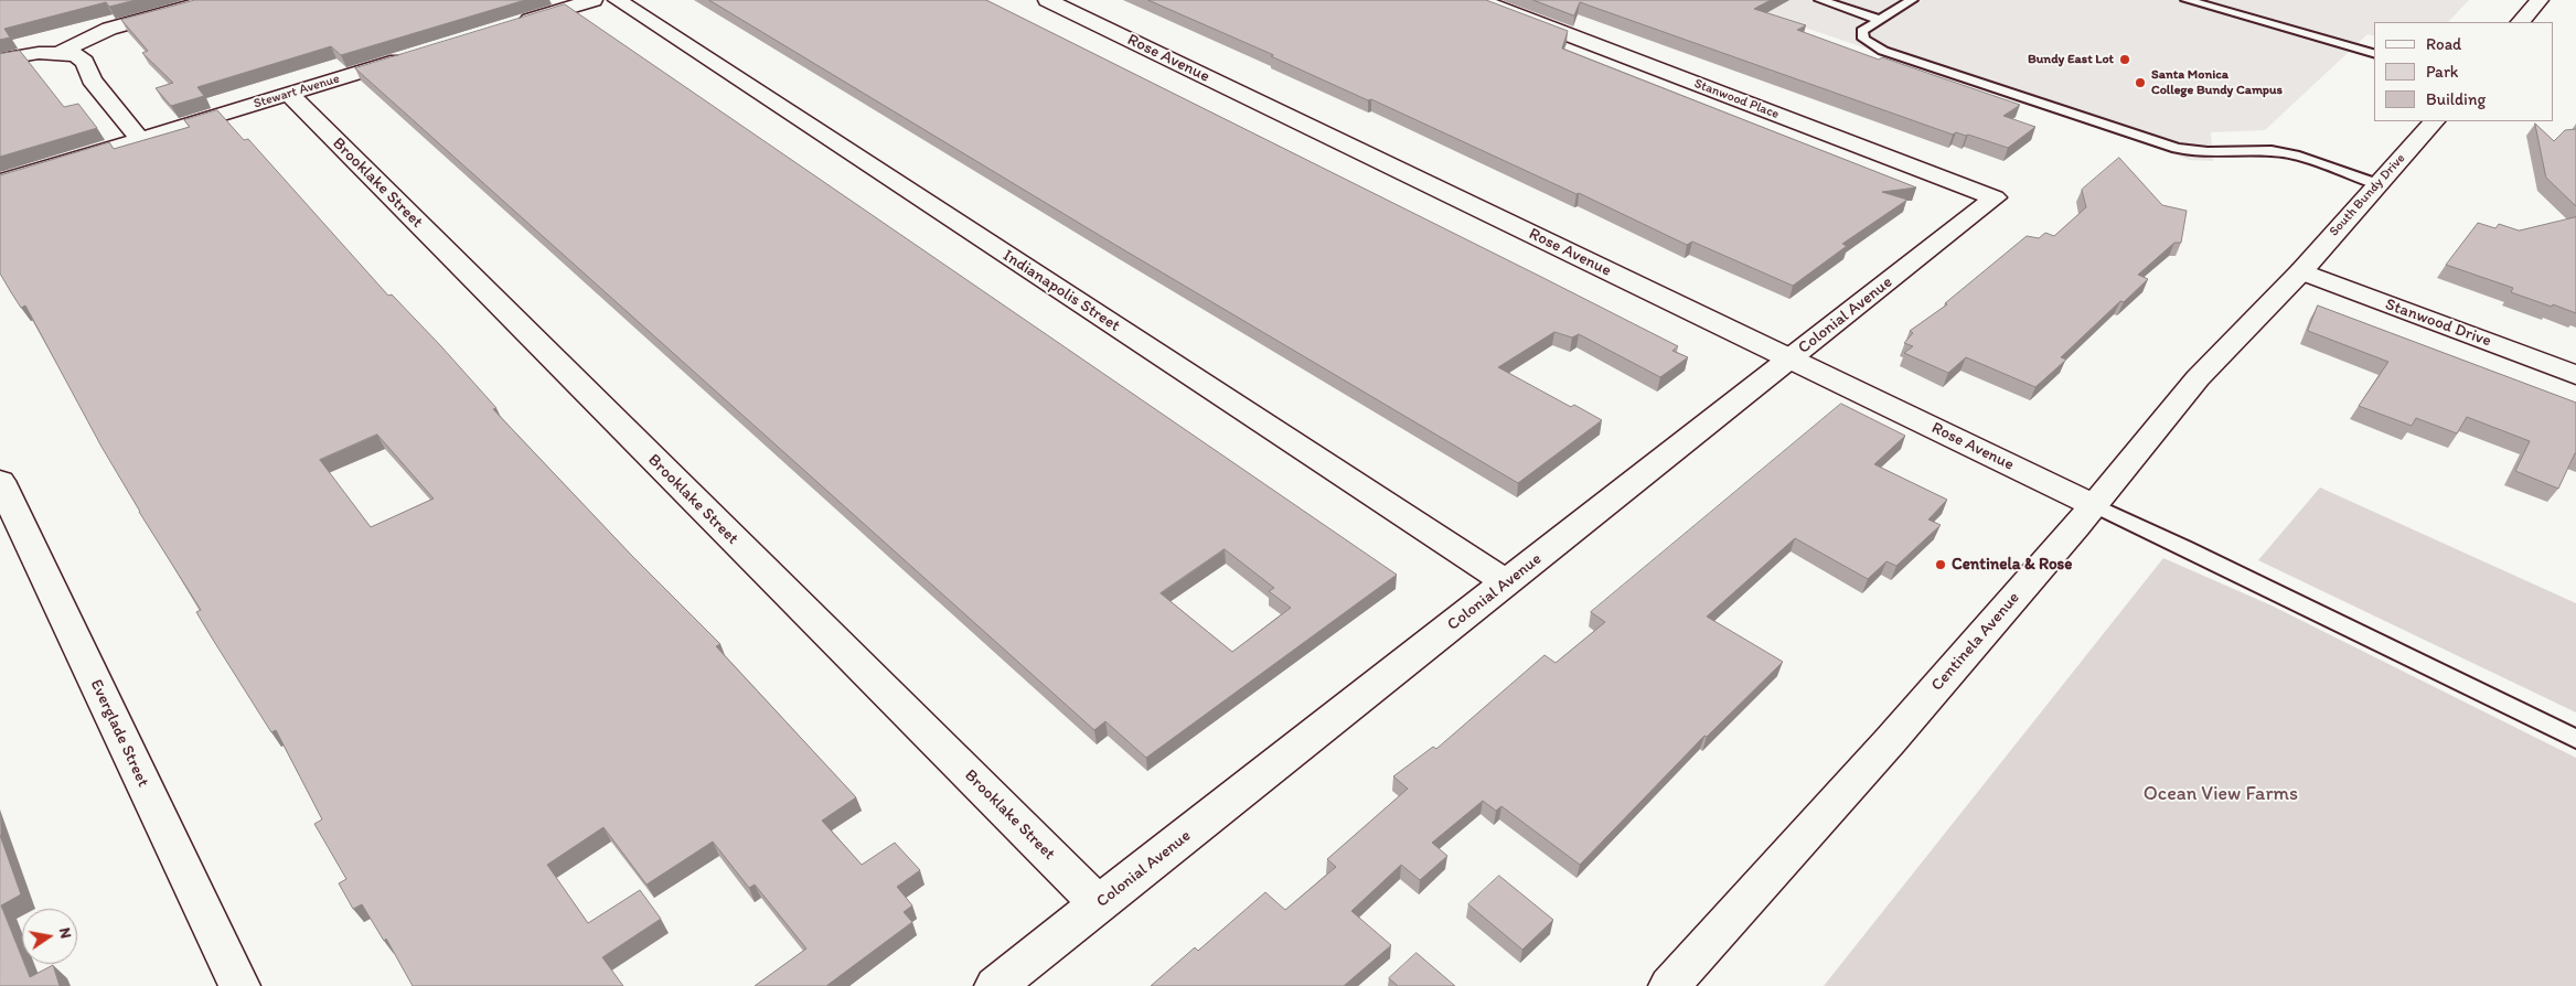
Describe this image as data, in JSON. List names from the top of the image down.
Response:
{
  "streets": {
    "street": [
      "Rose Avenue",
      "Stewart Avenue",
      "Stanwood Place",
      "Brooklake Street",
      "South Bundy Drive",
      "Indianapolis Street",
      "Colonial Avenue",
      "Stanwood Drive",
      "Centinela Avenue",
      "Everglade Street"
    ]
  },
  "crossings": [
    ["Rose Avenue", "Colonial Avenue"],
    ["Rose Avenue", "Centinela Avenue"],
    ["Stewart Avenue", "Brooklake Street"],
    ["Stanwood Place", "Colonial Avenue"],
    ["Brooklake Street", "Colonial Avenue"],
    ["South Bundy Drive", "Stanwood Drive"],
    ["South Bundy Drive", "Centinela Avenue"],
    ["Indianapolis Street", "Colonial Avenue"],
    ["Stanwood Drive", "Centinela Avenue"]
  ],
  "parks": ["Ocean View Farms"],
  "places": ["Bundy East Lot", "Santa Monica College Bundy Campus", "Centinela & Rose"],
  "legend": ["Road", "Park", "Building"],
  "north": "right"
}
